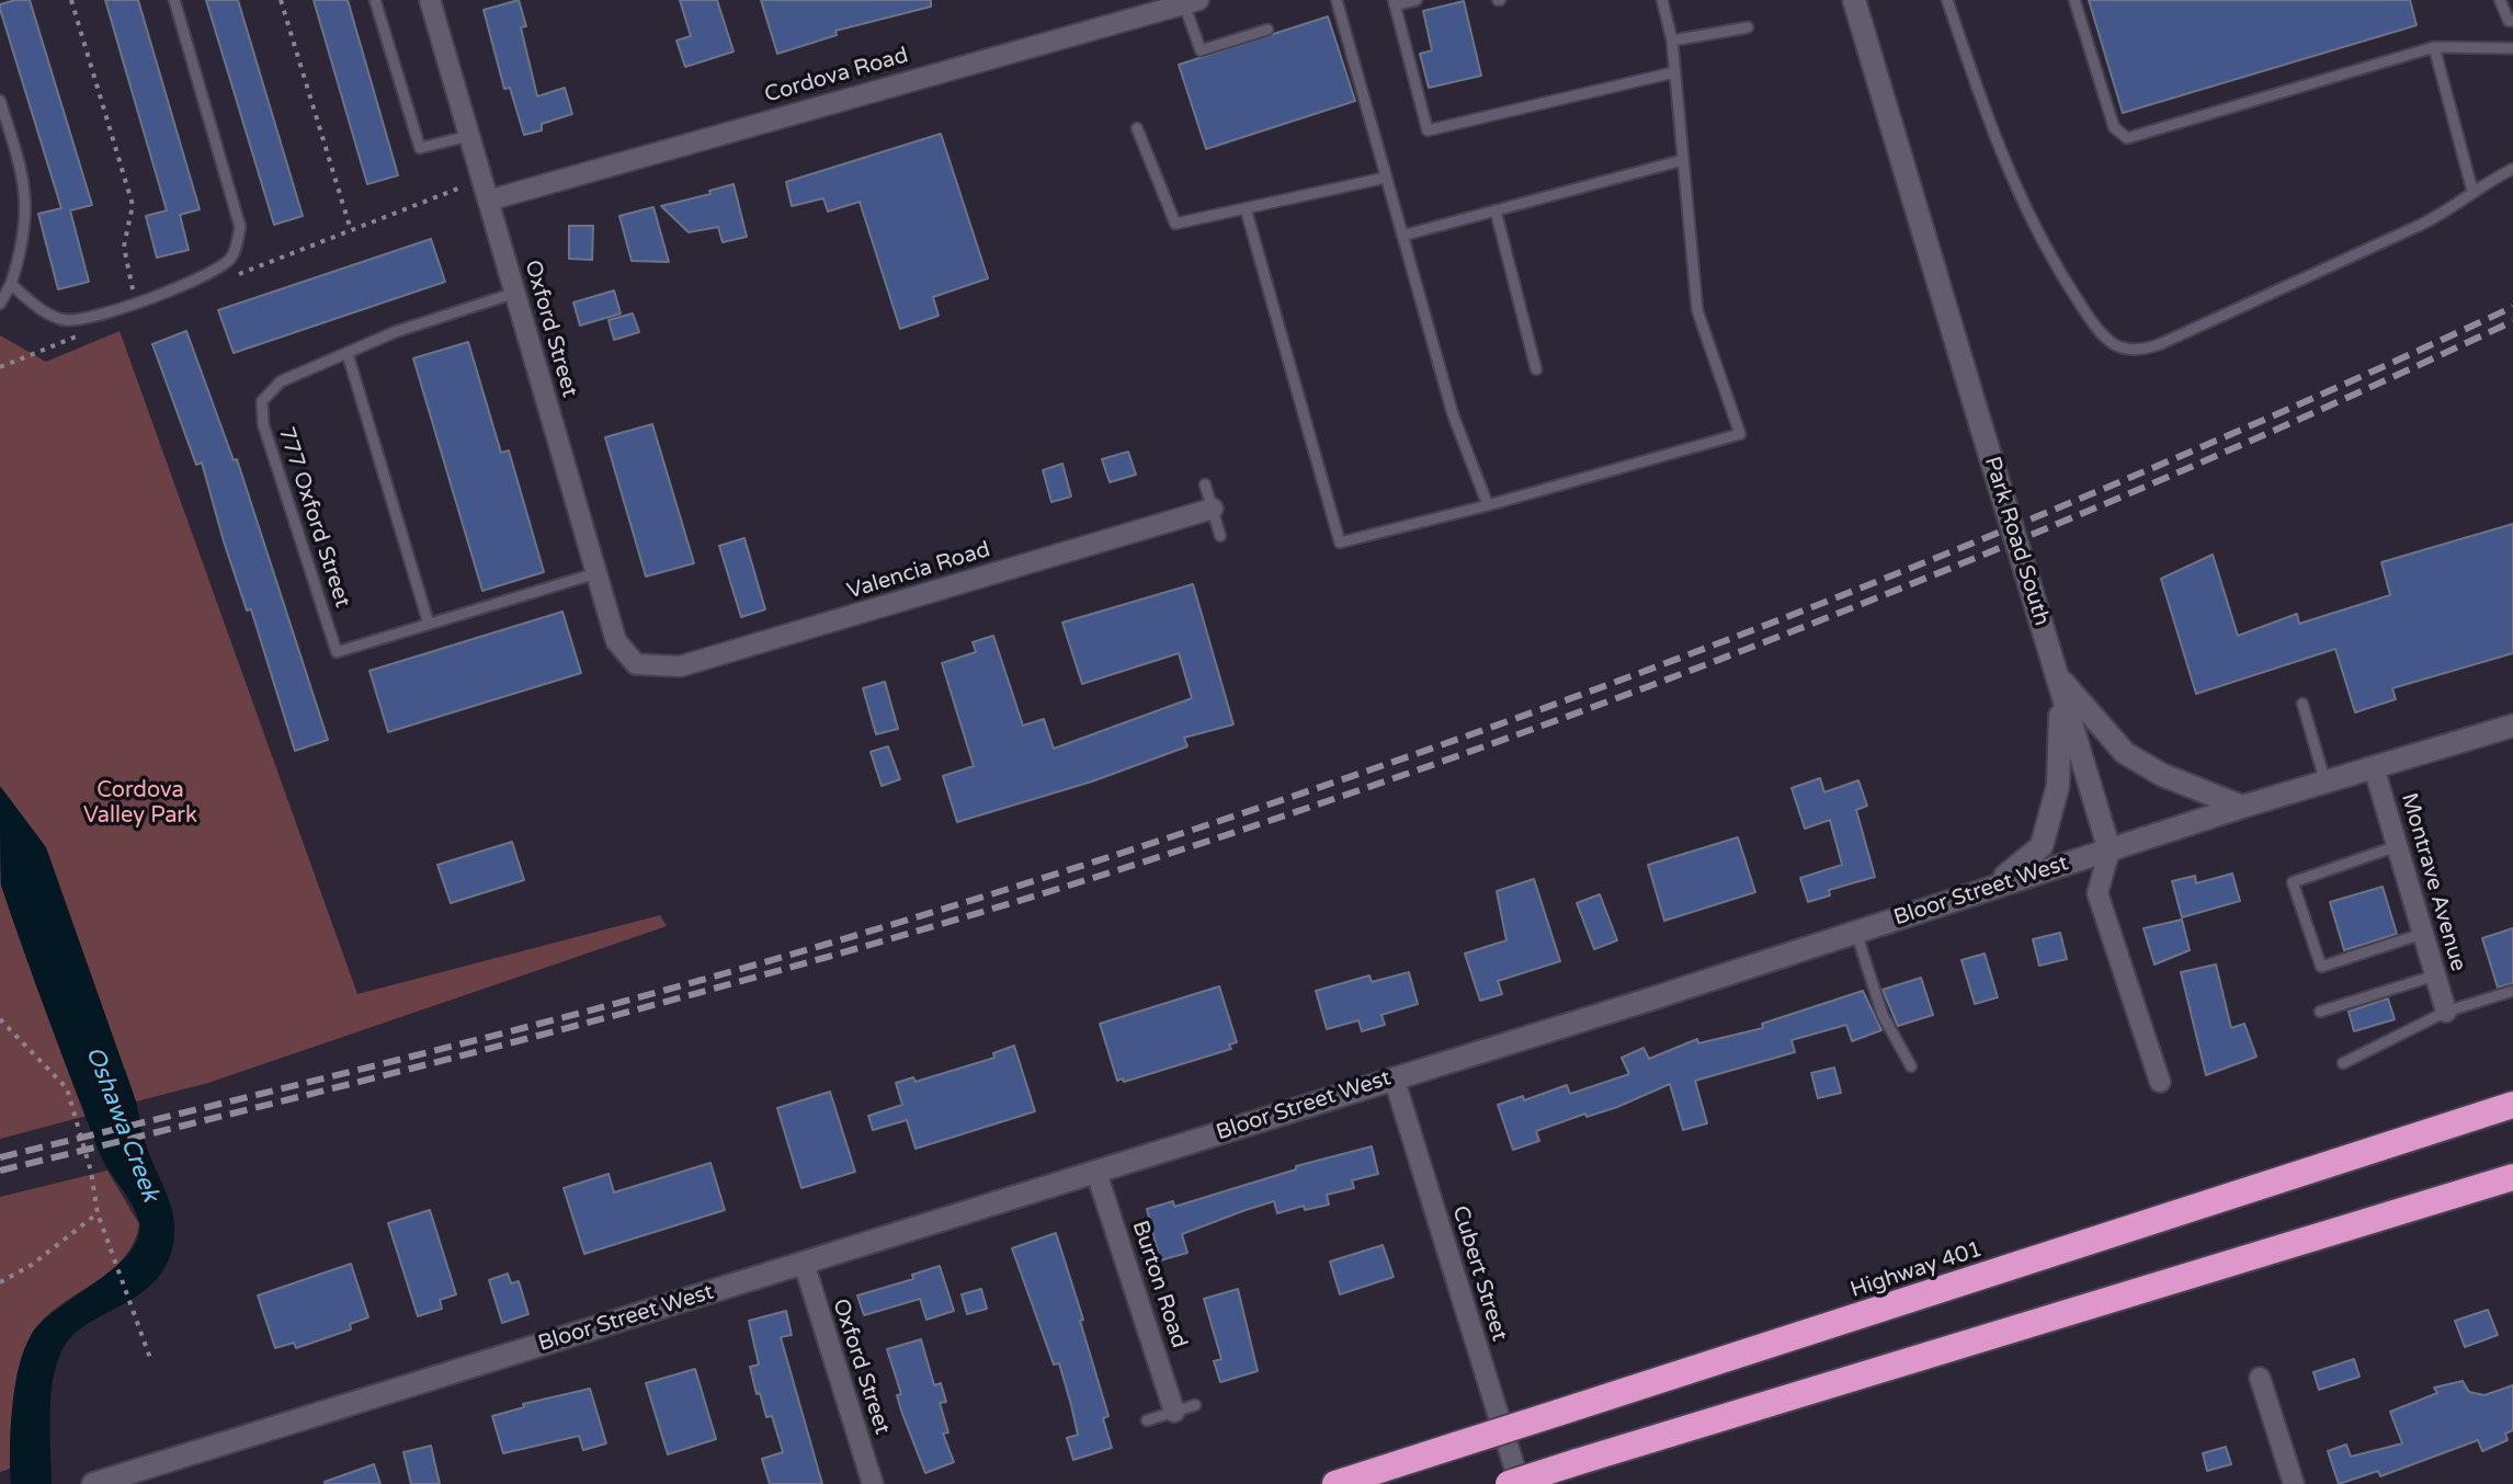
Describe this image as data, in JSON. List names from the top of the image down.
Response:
{
  "streets": {
    "highway": ["Highway 401"],
    "main road": ["Park Road South", "Bloor Street West"],
    "street": [
      "Cordova Road",
      "Oxford Street",
      "Valencia Road",
      "Montrave Avenue",
      "Cubert Street",
      "Burton Road"
    ],
    "lane": ["777 Oxford Street"]
  },
  "crossings": [
    ["Cordova Road", "Oxford Street"],
    ["Oxford Street", "777 Oxford Street"],
    ["Oxford Street", "Valencia Road"],
    ["Oxford Street", "Bloor Street West"],
    ["Park Road South", "Bloor Street West"],
    ["Montrave Avenue", "Bloor Street West"],
    ["Bloor Street West", "Cubert Street"],
    ["Bloor Street West", "Burton Road"]
  ],
  "water": ["Oshawa Creek"],
  "parks": ["Cordova Valley Park"]
}
